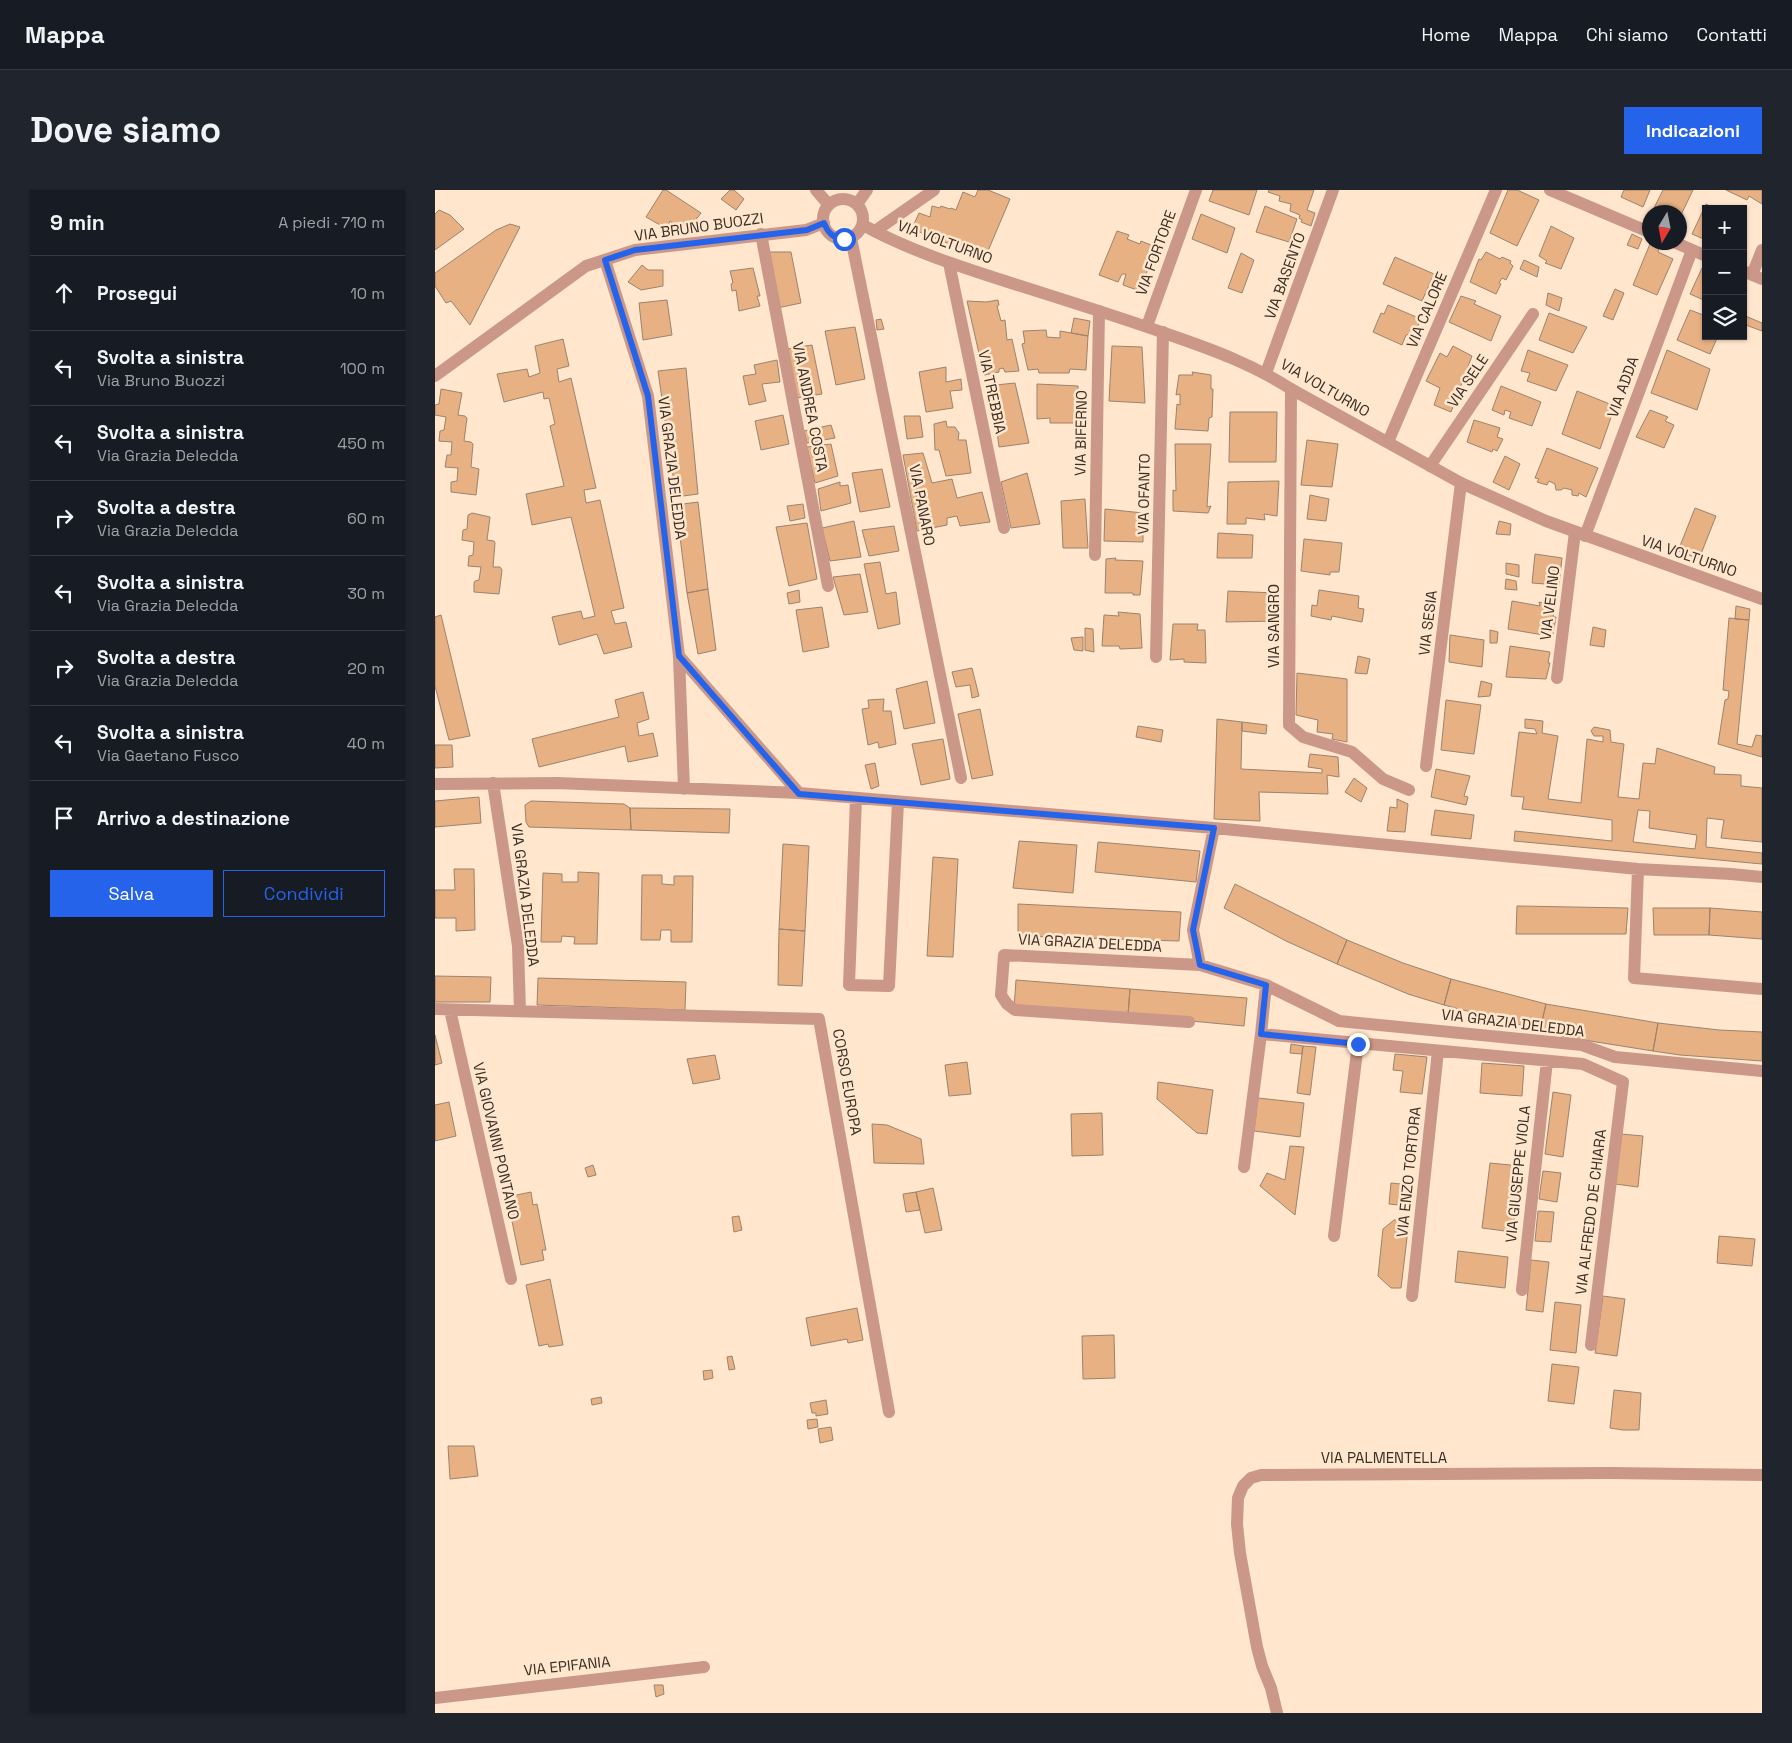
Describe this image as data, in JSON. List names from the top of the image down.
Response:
{
  "streets": {
    "street": [
      "VIA BRUNO BUOZZI",
      "VIA VOLTURNO",
      "VIA FORTORE",
      "VIA BASENTO",
      "VIA CALORE",
      "VIA SELE",
      "VIA ADDA",
      "VIA TREBBIA",
      "VIA ANDREA COSTA",
      "VIA BIFERNO",
      "VIA GRAZIA DELEDDA",
      "VIA OFANTO",
      "VIA PANARO",
      "VIA VELINO",
      "VIA SESIA",
      "VIA SANGRO",
      "CORSO EUROPA",
      "VIA GIOVANNI PONTANO",
      "VIA ENZO TORTORA",
      "VIA GIUSEPPE VIOLA",
      "VIA ALFREDO DE CHIARA",
      "VIA PALMENTELLA",
      "VIA EPIFANIA"
    ]
  },
  "crossings": [
    ["VIA BRUNO BUOZZI", "VIA VOLTURNO"],
    ["VIA BRUNO BUOZZI", "VIA ANDREA COSTA"],
    ["VIA BRUNO BUOZZI", "VIA GRAZIA DELEDDA"],
    ["VIA BRUNO BUOZZI", "VIA PANARO"],
    ["VIA VOLTURNO", "VIA FORTORE"],
    ["VIA VOLTURNO", "VIA BASENTO"],
    ["VIA VOLTURNO", "VIA CALORE"],
    ["VIA VOLTURNO", "VIA SELE"],
    ["VIA VOLTURNO", "VIA ADDA"],
    ["VIA VOLTURNO", "VIA TREBBIA"],
    ["VIA VOLTURNO", "VIA BIFERNO"],
    ["VIA VOLTURNO", "VIA OFANTO"],
    ["VIA VOLTURNO", "VIA PANARO"],
    ["VIA VOLTURNO", "VIA VELINO"],
    ["VIA VOLTURNO", "VIA SESIA"],
    ["VIA VOLTURNO", "VIA SANGRO"],
    ["VIA ADDA", "VIA VELINO"],
    ["VIA GRAZIA DELEDDA", "CORSO EUROPA"],
    ["CORSO EUROPA", "VIA GIOVANNI PONTANO"],
    ["VIA GIUSEPPE VIOLA", "VIA ALFREDO DE CHIARA"]
  ],
  "north": "bottom",
  "page": {
    "header": "Mappa",
    "nav": [
      "Home",
      "Mappa",
      "Chi siamo",
      "Contatti"
    ],
    "buttons": [
      "Indicazioni",
      ["Salva", "Condividi"]
    ],
    "title": "Dove siamo",
    "heading": ["9 min", "A piedi · 710 m"],
    "map_buttons": ["+", "−"],
    "list": [
      ["Prosegui", "10 m"],
      ["Svolta a sinistra", "Via Bruno Buozzi", "100 m"],
      ["Svolta a sinistra", "Via Grazia Deledda", "450 m"],
      ["Svolta a destra", "Via Grazia Deledda", "60 m"],
      ["Svolta a sinistra", "Via Grazia Deledda", "30 m"],
      ["Svolta a destra", "Via Grazia Deledda", "20 m"],
      ["Svolta a sinistra", "Via Gaetano Fusco", "40 m"],
      "Arrivo a destinazione"
    ]
  }
}
